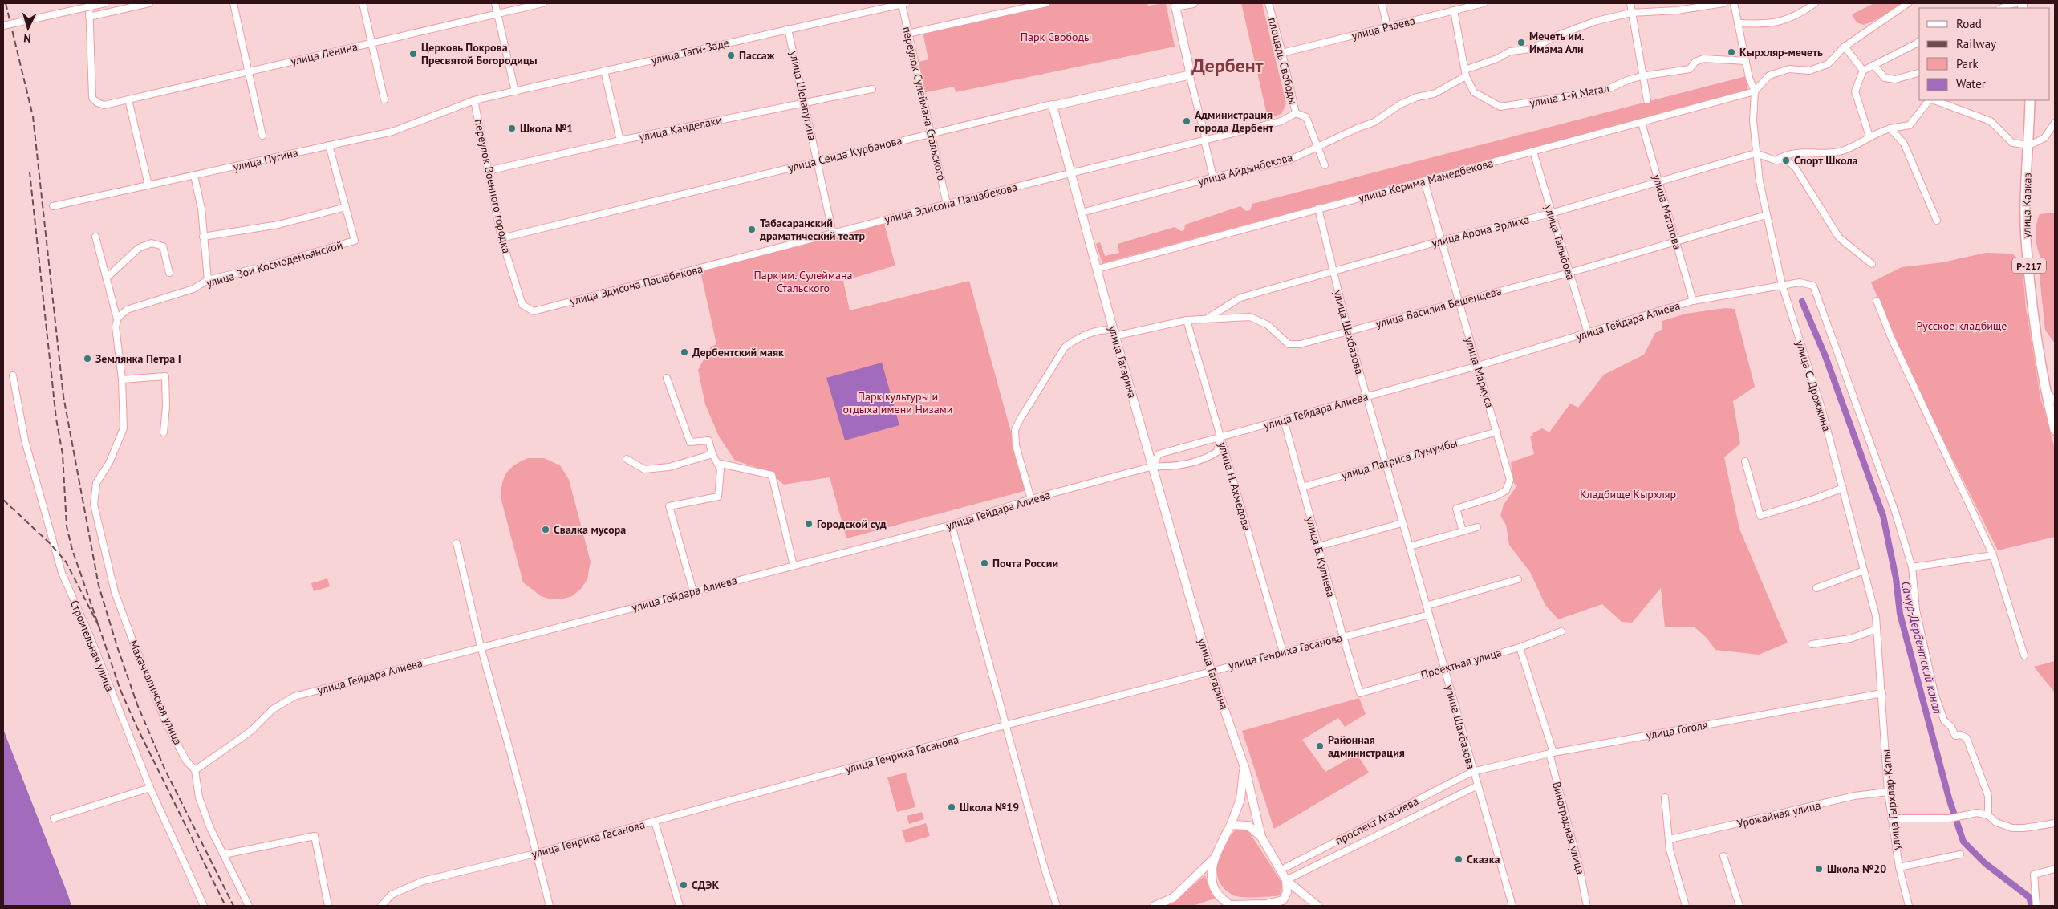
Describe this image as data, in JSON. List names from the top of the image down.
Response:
{
  "streets": {
    "highway": ["улица Кавказ", "Р-217"],
    "main road": ["улица Сеида Курбанова", "улица Гагарина"],
    "street": [
      "улица Рзаева",
      "улица Таги-Заде",
      "улица Ленина",
      "площадь Свободы",
      "улица Шелапугина",
      "улица 1-й Магал",
      "переулок Сулеймана Стальского",
      "улица Канделаки",
      "улица Пугина",
      "улица Айдынбекова",
      "улица Керима Мамедбекова",
      "переулок Военного городка",
      "улица Эдисона Пашабекова",
      "улица Мататова",
      "улица Арона Эрлиха",
      "улица Талыбова",
      "улица Зои Космодемьянской",
      "улица Василия Бешенцева",
      "улица Гейдара Алиева",
      "улица Шахбазова",
      "улица Маркуса",
      "улица С. Дрожжина",
      "улица Патриса Лумумбы",
      "улица Н. Ахмедова",
      "улица Б. Кулиева",
      "Строительная улица",
      "улица Генриха Гасанова",
      "Проектная улица",
      "Махачкалинская улица",
      "улица Гоголя",
      "улица Гырхлар-Капы",
      "Урожайная улица",
      "проспект Агасиева",
      "Виноградная улица"
    ]
  },
  "crossings": [
    ["улица Рзаева", "площадь Свободы"],
    ["улица Рзаева", "улица 1-й Магал"],
    ["улица Таги-Заде", "улица Шелапугина"],
    ["улица Таги-Заде", "переулок Сулеймана Стальского"],
    ["улица Таги-Заде", "улица Пугина"],
    ["улица Таги-Заде", "переулок Военного городка"],
    ["площадь Свободы", "улица Эдисона Пашабекова"],
    ["улица Шелапугина", "улица Канделаки"],
    ["улица Шелапугина", "улица Сеида Курбанова"],
    ["улица Шелапугина", "улица Эдисона Пашабекова"],
    ["улица 1-й Магал", "улица Айдынбекова"],
    ["улица 1-й Магал", "улица С. Дрожжина"],
    ["переулок Сулеймана Стальского", "улица Сеида Курбанова"],
    ["переулок Сулеймана Стальского", "улица Эдисона Пашабекова"],
    ["улица Канделаки", "переулок Военного городка"],
    ["улица Сеида Курбанова", "переулок Военного городка"],
    ["улица Сеида Курбанова", "улица Гагарина"],
    ["улица Пугина", "переулок Военного городка"],
    ["улица Айдынбекова", "улица Гагарина"],
    ["улица Керима Мамедбекова", "улица Мататова"],
    ["улица Керима Мамедбекова", "улица Талыбова"],
    ["улица Керима Мамедбекова", "улица Шахбазова"],
    ["улица Керима Мамедбекова", "улица Гагарина"],
    ["улица Керима Мамедбекова", "улица Маркуса"],
    ["улица Керима Мамедбекова", "улица С. Дрожжина"],
    ["переулок Военного городка", "улица Эдисона Пашабекова"],
    ["улица Эдисона Пашабекова", "улица Гагарина"],
    ["улица Мататова", "улица Арона Эрлиха"],
    ["улица Мататова", "улица Василия Бешенцева"],
    ["улица Мататова", "улица Гейдара Алиева"],
    ["улица Арона Эрлиха", "улица Талыбова"],
    ["улица Арона Эрлиха", "улица Василия Бешенцева"],
    ["улица Арона Эрлиха", "улица Шахбазова"],
    ["улица Арона Эрлиха", "улица Маркуса"],
    ["улица Арона Эрлиха", "улица С. Дрожжина"],
    ["улица Талыбова", "улица Василия Бешенцева"],
    ["улица Талыбова", "улица Гейдара Алиева"],
    ["улица Василия Бешенцева", "улица Гейдара Алиева"],
    ["улица Василия Бешенцева", "улица Шахбазова"],
    ["улица Василия Бешенцева", "улица Гагарина"],
    ["улица Василия Бешенцева", "улица Маркуса"],
    ["улица Василия Бешенцева", "улица С. Дрожжина"],
    ["улица Василия Бешенцева", "улица Н. Ахмедова"],
    ["улица Гейдара Алиева", "улица Шахбазова"],
    ["улица Гейдара Алиева", "улица Гагарина"],
    ["улица Гейдара Алиева", "улица Маркуса"],
    ["улица Гейдара Алиева", "улица С. Дрожжина"],
    ["улица Гейдара Алиева", "улица Н. Ахмедова"],
    ["улица Гейдара Алиева", "улица Б. Кулиева"],
    ["улица Гейдара Алиева", "Махачкалинская улица"],
    ["улица Шахбазова", "улица Патриса Лумумбы"],
    ["улица Шахбазова", "улица Генриха Гасанова"],
    ["улица Шахбазова", "Проектная улица"],
    ["улица Шахбазова", "улица Гоголя"],
    ["улица Шахбазова", "проспект Агасиева"],
    ["улица Гагарина", "улица Генриха Гасанова"],
    ["улица Гагарина", "проспект Агасиева"],
    ["улица Маркуса", "улица Патриса Лумумбы"],
    ["улица С. Дрожжина", "улица Гоголя"],
    ["улица С. Дрожжина", "улица Гырхлар-Капы"],
    ["улица Патриса Лумумбы", "улица Б. Кулиева"],
    ["улица Н. Ахмедова", "улица Генриха Гасанова"],
    ["улица Б. Кулиева", "улица Генриха Гасанова"],
    ["улица Б. Кулиева", "Проектная улица"],
    ["Проектная улица", "Виноградная улица"],
    ["улица Гоголя", "улица Гырхлар-Капы"],
    ["улица Гоголя", "проспект Агасиева"],
    ["улица Гоголя", "Виноградная улица"],
    ["улица Гырхлар-Капы", "Урожайная улица"]
  ],
  "districts": ["Дербент"],
  "water": ["Самур-Дербентский канал"],
  "parks": [
    "Парк Свободы",
    "Парк им. Сулеймана Стальского",
    "Русское кладбище",
    "Парк культуры и отдыха имени Низами",
    "Кладбище Кырхляр"
  ],
  "places": [
    "Мечеть им. Имама Али",
    "Кырхляр-мечеть",
    "Церковь Покрова Пресвятой Богородицы",
    "Пассаж",
    "Администрация города Дербент",
    "Школа №1",
    "Спорт Школа",
    "Табасаранский драматический театр",
    "Дербентский маяк",
    "Землянка Петра I",
    "Городской суд",
    "Свалка мусора",
    "Почта России",
    "Районная администрация",
    "Школа №19",
    "Сказка",
    "Школа №20",
    "СДЭК"
  ],
  "legend": [
    "Road",
    "Railway",
    "Park",
    "Water"
  ],
  "north": "bottom"
}
